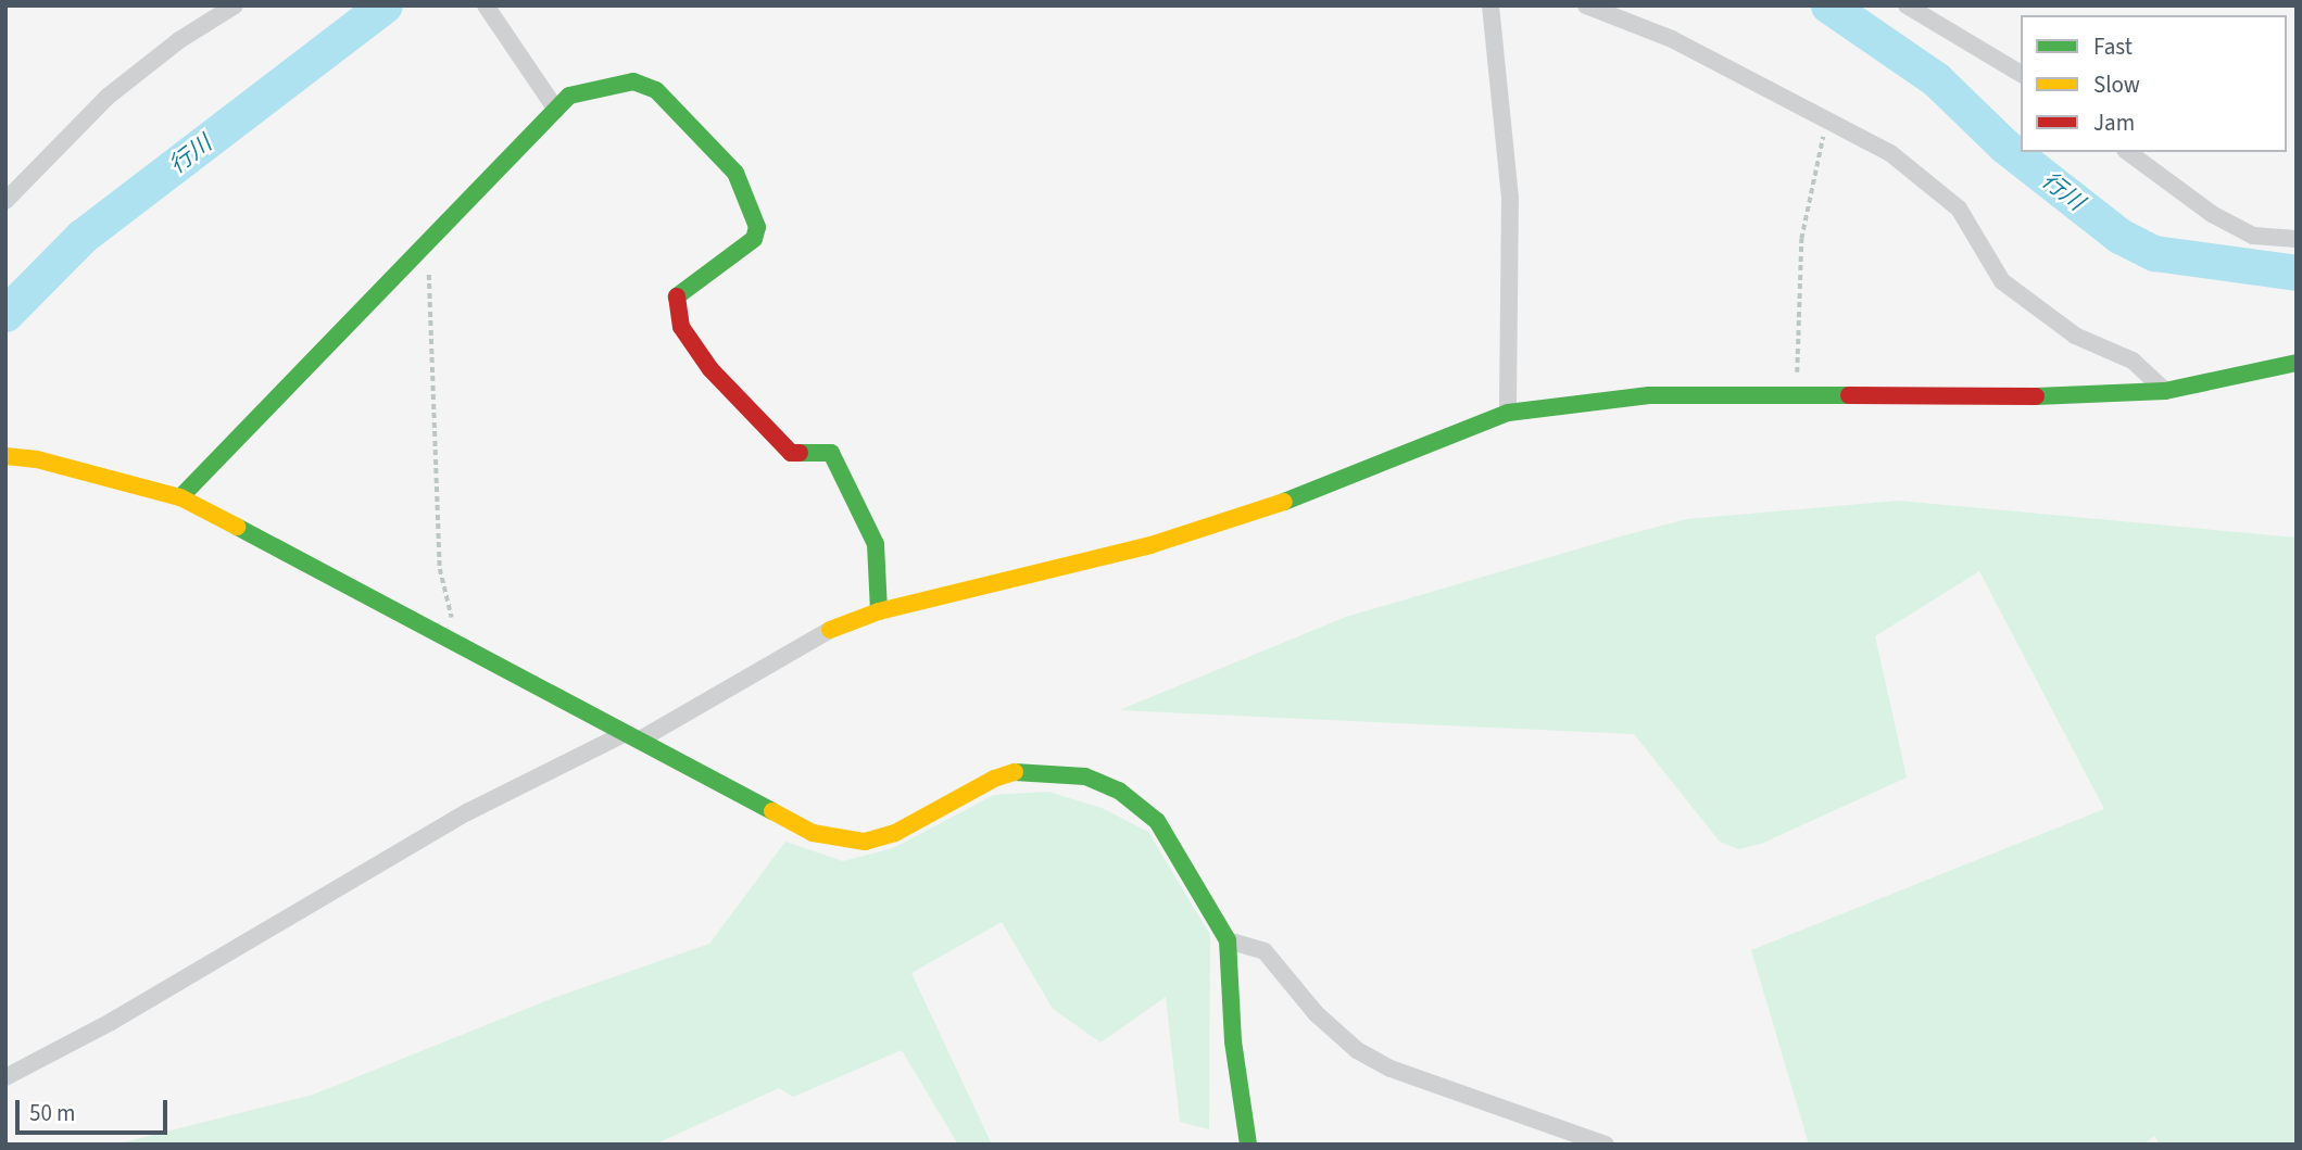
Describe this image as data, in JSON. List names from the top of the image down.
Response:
{
  "water": ["行川"],
  "legend": ["Fast", "Slow", "Jam"],
  "scale_bar": "50 m"
}
